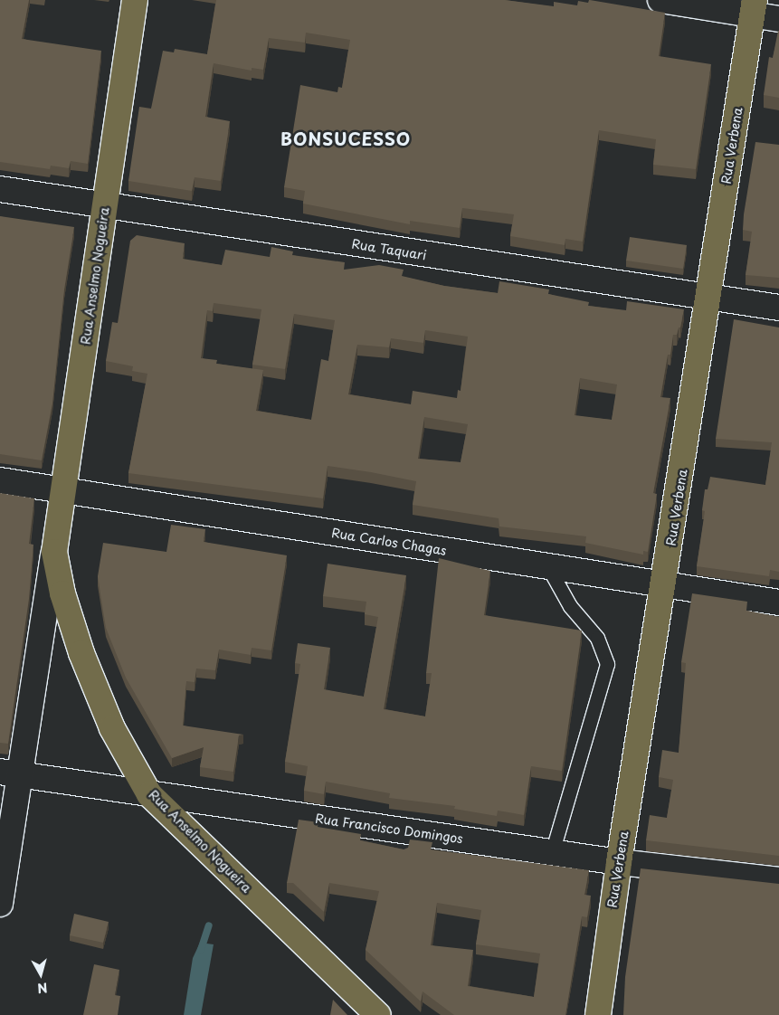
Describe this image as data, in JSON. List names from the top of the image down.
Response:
{
  "streets": {
    "main road": ["Rua Verbena", "Rua Anselmo Nogueira"],
    "street": ["Rua Taquari", "Rua Carlos Chagas", "Rua Francisco Domingos"]
  },
  "crossings": [
    ["Rua Verbena", "Rua Taquari"],
    ["Rua Verbena", "Rua Carlos Chagas"],
    ["Rua Verbena", "Rua Francisco Domingos"],
    ["Rua Taquari", "Rua Anselmo Nogueira"],
    ["Rua Anselmo Nogueira", "Rua Carlos Chagas"],
    ["Rua Anselmo Nogueira", "Rua Francisco Domingos"]
  ],
  "districts": ["BONSUCESSO"],
  "north": "bottom"
}
